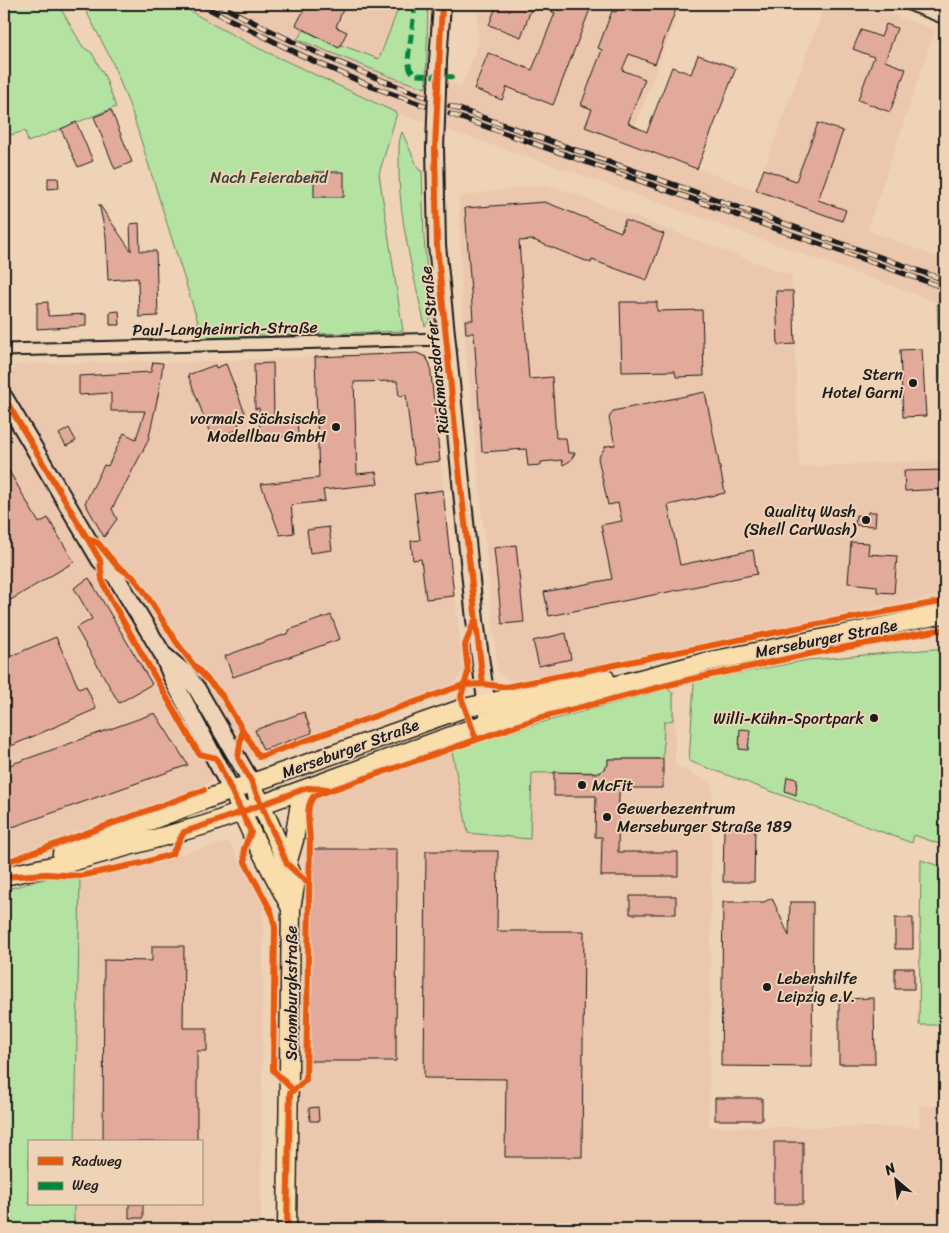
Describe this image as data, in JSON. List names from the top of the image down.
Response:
{
  "streets": {
    "main road": ["Rückmarsdorfer Straße", "Merseburger Straße", "Schomburgkstraße"],
    "street": ["Paul-Langheinrich-Straße"]
  },
  "crossings": [
    ["Paul-Langheinrich-Straße", "Rückmarsdorfer Straße"],
    ["Rückmarsdorfer Straße", "Merseburger Straße"],
    ["Merseburger Straße", "Schomburgkstraße"]
  ],
  "parks": ["Nach Feierabend"],
  "places": [
    "Stern Hotel Garni",
    "vormals Sächsische Modellbau GmbH",
    "Quality Wash (Shell CarWash)",
    "Willi-Kühn-Sportpark",
    "McFit",
    "Gewerbezentrum Merseburger Straße 189",
    "Lebenshilfe Leipzig e.V."
  ],
  "legend": ["Radweg", "Weg"],
  "north": "top left"
}
